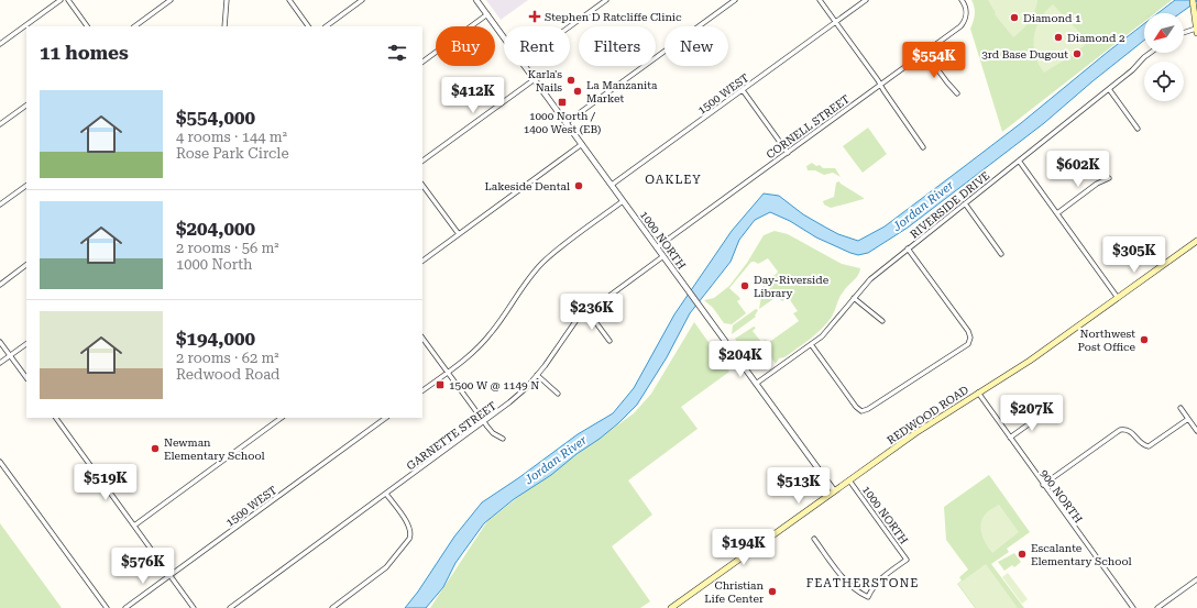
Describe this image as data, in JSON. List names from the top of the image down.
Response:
{
  "streets": {
    "main road": ["REDWOOD ROAD"],
    "street": [
      "1500 WEST",
      "CORNELL STREET",
      "RIVERSIDE DRIVE",
      "1000 NORTH",
      "GARNETTE STREET",
      "900 NORTH"
    ]
  },
  "crossings": [
    ["1500 WEST", "1000 NORTH"],
    ["CORNELL STREET", "1000 NORTH"],
    ["RIVERSIDE DRIVE", "1000 NORTH"],
    ["1000 NORTH", "REDWOOD ROAD"],
    ["1000 NORTH", "GARNETTE STREET"],
    ["REDWOOD ROAD", "900 NORTH"]
  ],
  "districts": ["OAKLEY", "FEATHERSTONE"],
  "water": ["Jordan River"],
  "places": {
    "health": ["Stephen D Ratcliffe Clinic"],
    "other": [
      "Diamond 1",
      "Diamond 2",
      "3rd Base Dugout",
      "Karla's Nails",
      "La Manzanita Market",
      "Lakeside Dental",
      "Day-Riverside Library",
      "Northwest Post Office",
      "Newman Elementary School",
      "Escalante Elementary School",
      "Christian Life Center"
    ],
    "transit": ["1000 North / 1400 West (EB)", "1500 W @ 1149 N"]
  },
  "north": "bottom left",
  "page": {
    "chip": [
      "Buy",
      "Rent",
      "Filters",
      "New"
    ],
    "heading": "11 homes",
    "price": [
      "$554K",
      "$412K",
      "$602K",
      "$305K",
      "$236K",
      "$204K",
      "$207K",
      "$519K",
      "$513K",
      "$194K",
      "$576K"
    ],
    "list": [
      {
        "name": "$554,000",
        "note": "4 rooms · 144 m² · Rose Park Circle"
      },
      {
        "name": "$204,000",
        "note": "2 rooms · 56 m² · 1000 North"
      },
      {
        "name": "$194,000",
        "note": "2 rooms · 62 m² · Redwood Road"
      }
    ]
  }
}
